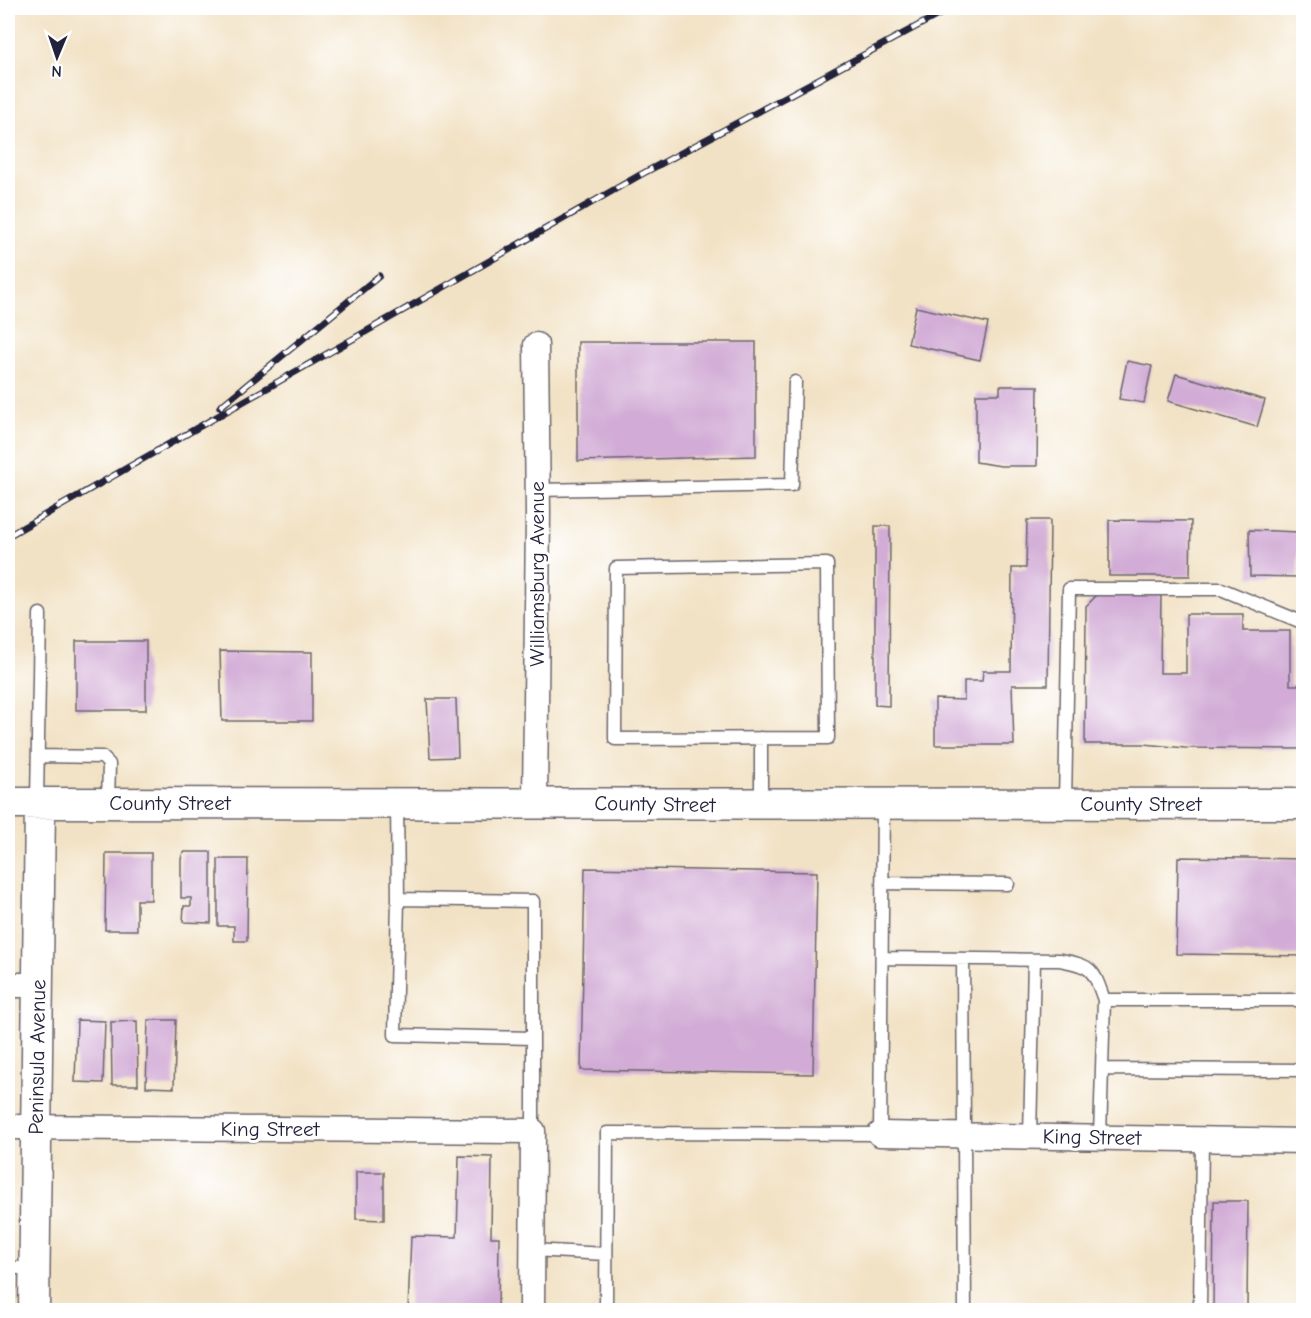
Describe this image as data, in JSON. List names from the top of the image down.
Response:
{
  "streets": {
    "street": [
      "Williamsburg Avenue",
      "County Street",
      "Peninsula Avenue",
      "King Street"
    ]
  },
  "crossings": [
    ["Williamsburg Avenue", "County Street"],
    ["County Street", "Peninsula Avenue"],
    ["Peninsula Avenue", "King Street"]
  ],
  "north": "bottom"
}
